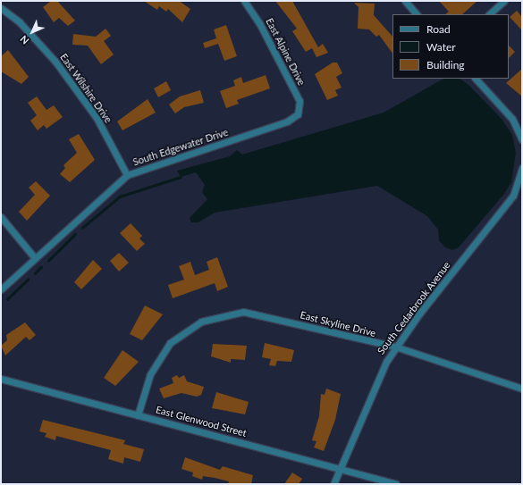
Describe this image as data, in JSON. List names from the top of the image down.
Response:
{
  "streets": {
    "street": [
      "East Alpine Drive",
      "East Wilshire Drive",
      "South Edgewater Drive",
      "South Cedarbrook Avenue",
      "East Skyline Drive",
      "East Glenwood Street"
    ]
  },
  "crossings": [
    ["East Alpine Drive", "South Edgewater Drive"],
    ["East Wilshire Drive", "South Edgewater Drive"],
    ["South Cedarbrook Avenue", "East Skyline Drive"],
    ["South Cedarbrook Avenue", "East Glenwood Street"],
    ["East Skyline Drive", "East Glenwood Street"]
  ],
  "legend": ["Road", "Water", "Building"],
  "north": "bottom left"
}
